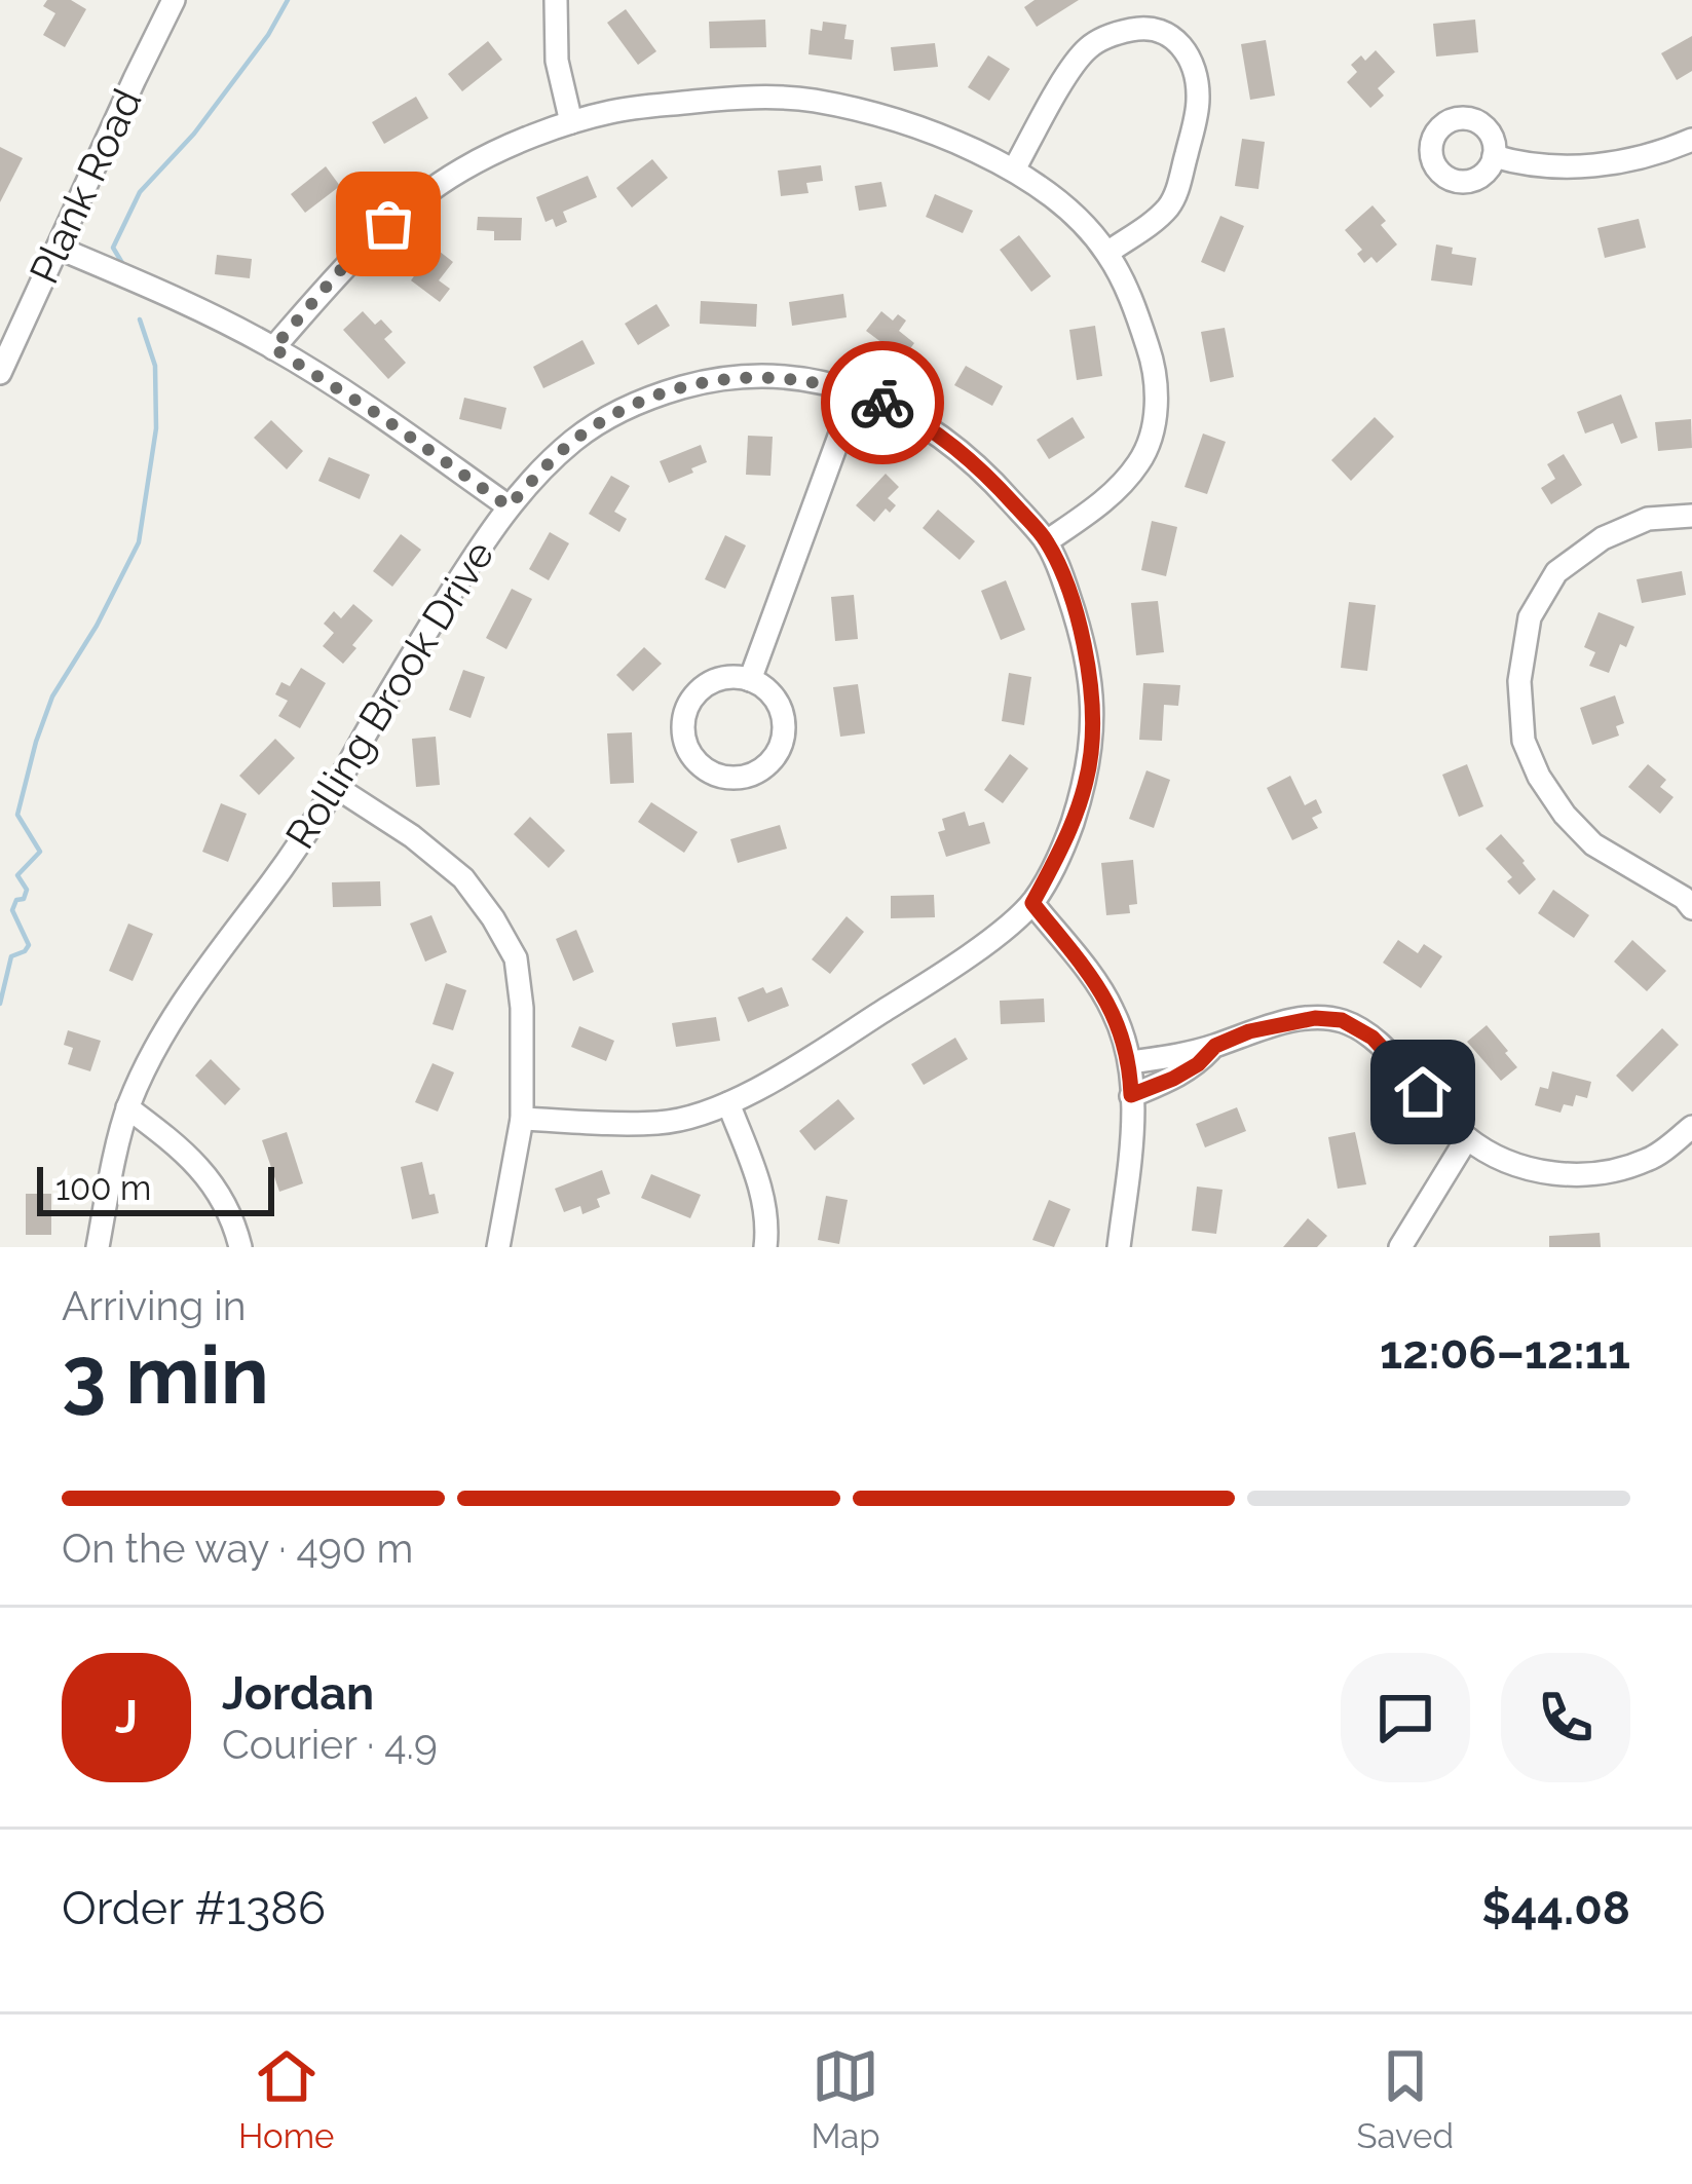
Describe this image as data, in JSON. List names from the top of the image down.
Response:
{
  "streets": {
    "street": ["Plank Road", "Rolling Brook Drive"]
  },
  "scale_bar": "100 m",
  "page": {
    "scale": "100 m",
    "heading": ["3 min", "Arriving in", "12:06–12:11"],
    "panel": [
      "Jordan",
      "Courier · 4.9",
      "Order #1386",
      "$44.08"
    ],
    "bar": "On the way · 490 m",
    "round": "J",
    "tabs": ["Home", "Map", "Saved"]
  }
}
